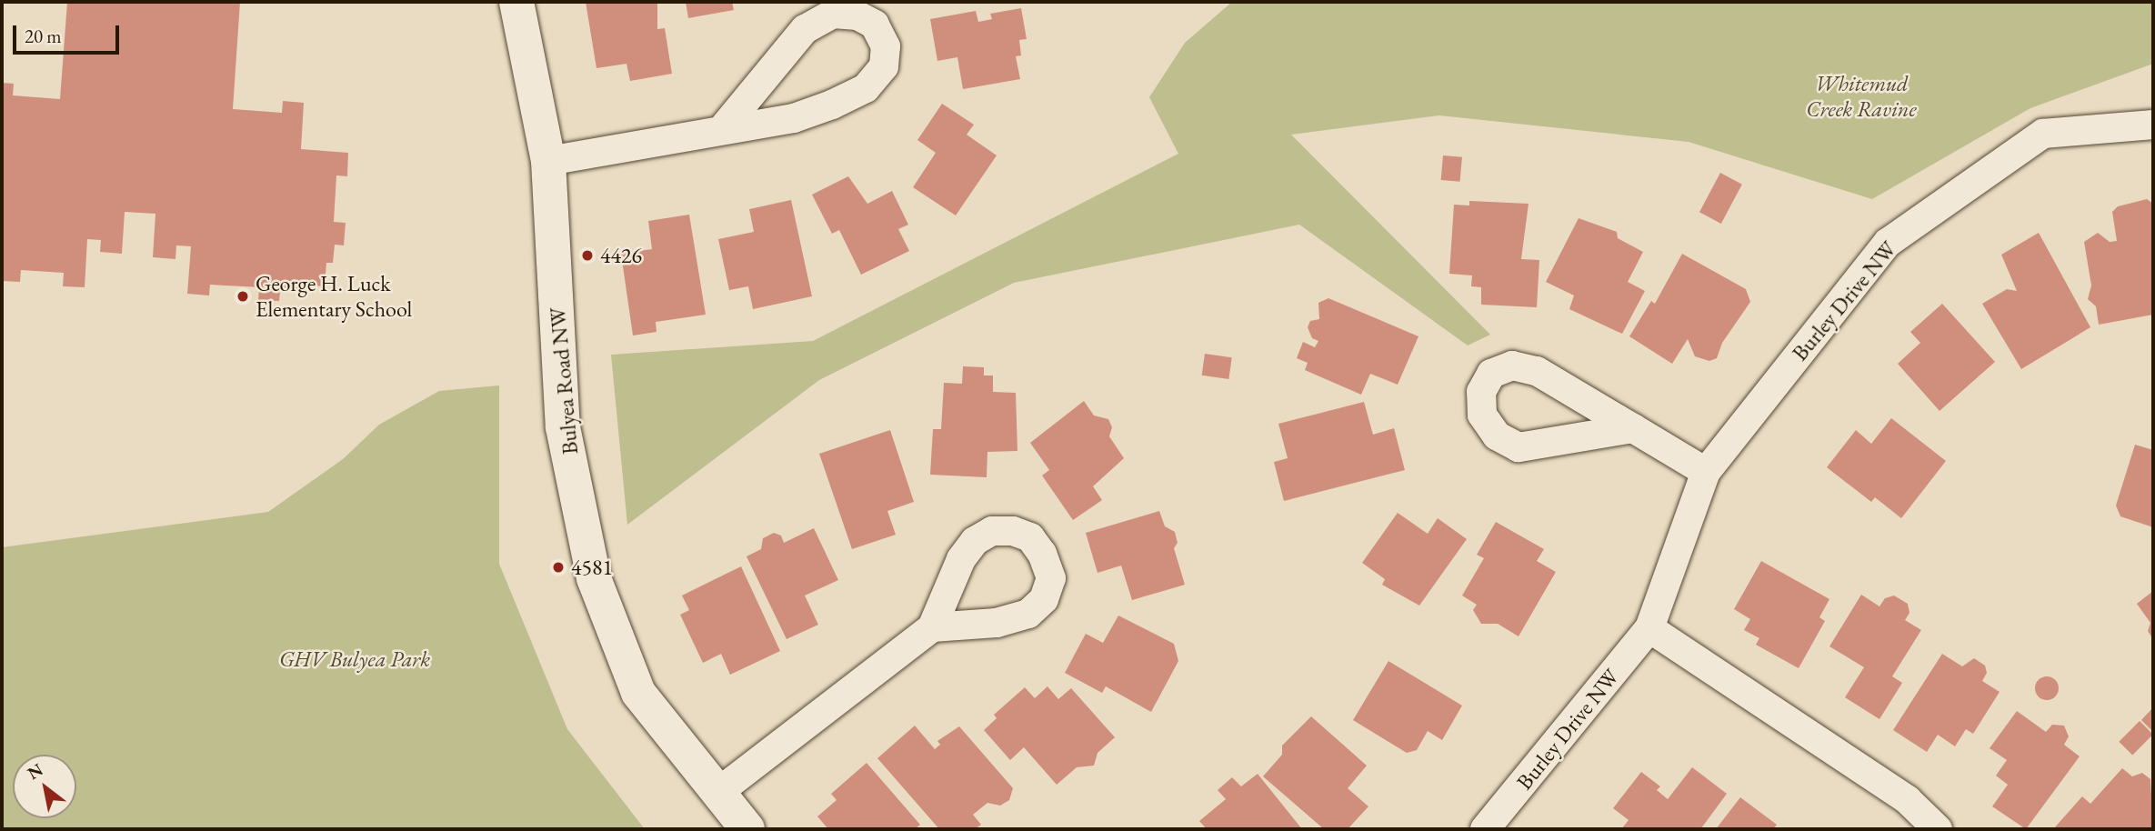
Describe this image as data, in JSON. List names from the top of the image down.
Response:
{
  "streets": {
    "street": ["Burley Drive NW", "Bulyea Road NW"]
  },
  "parks": ["Whitemud Creek Ravine", "GHV Bulyea Park"],
  "places": ["4426", "George H. Luck Elementary School", "4581"],
  "scale_bar": "20 m",
  "north": "top left"
}
